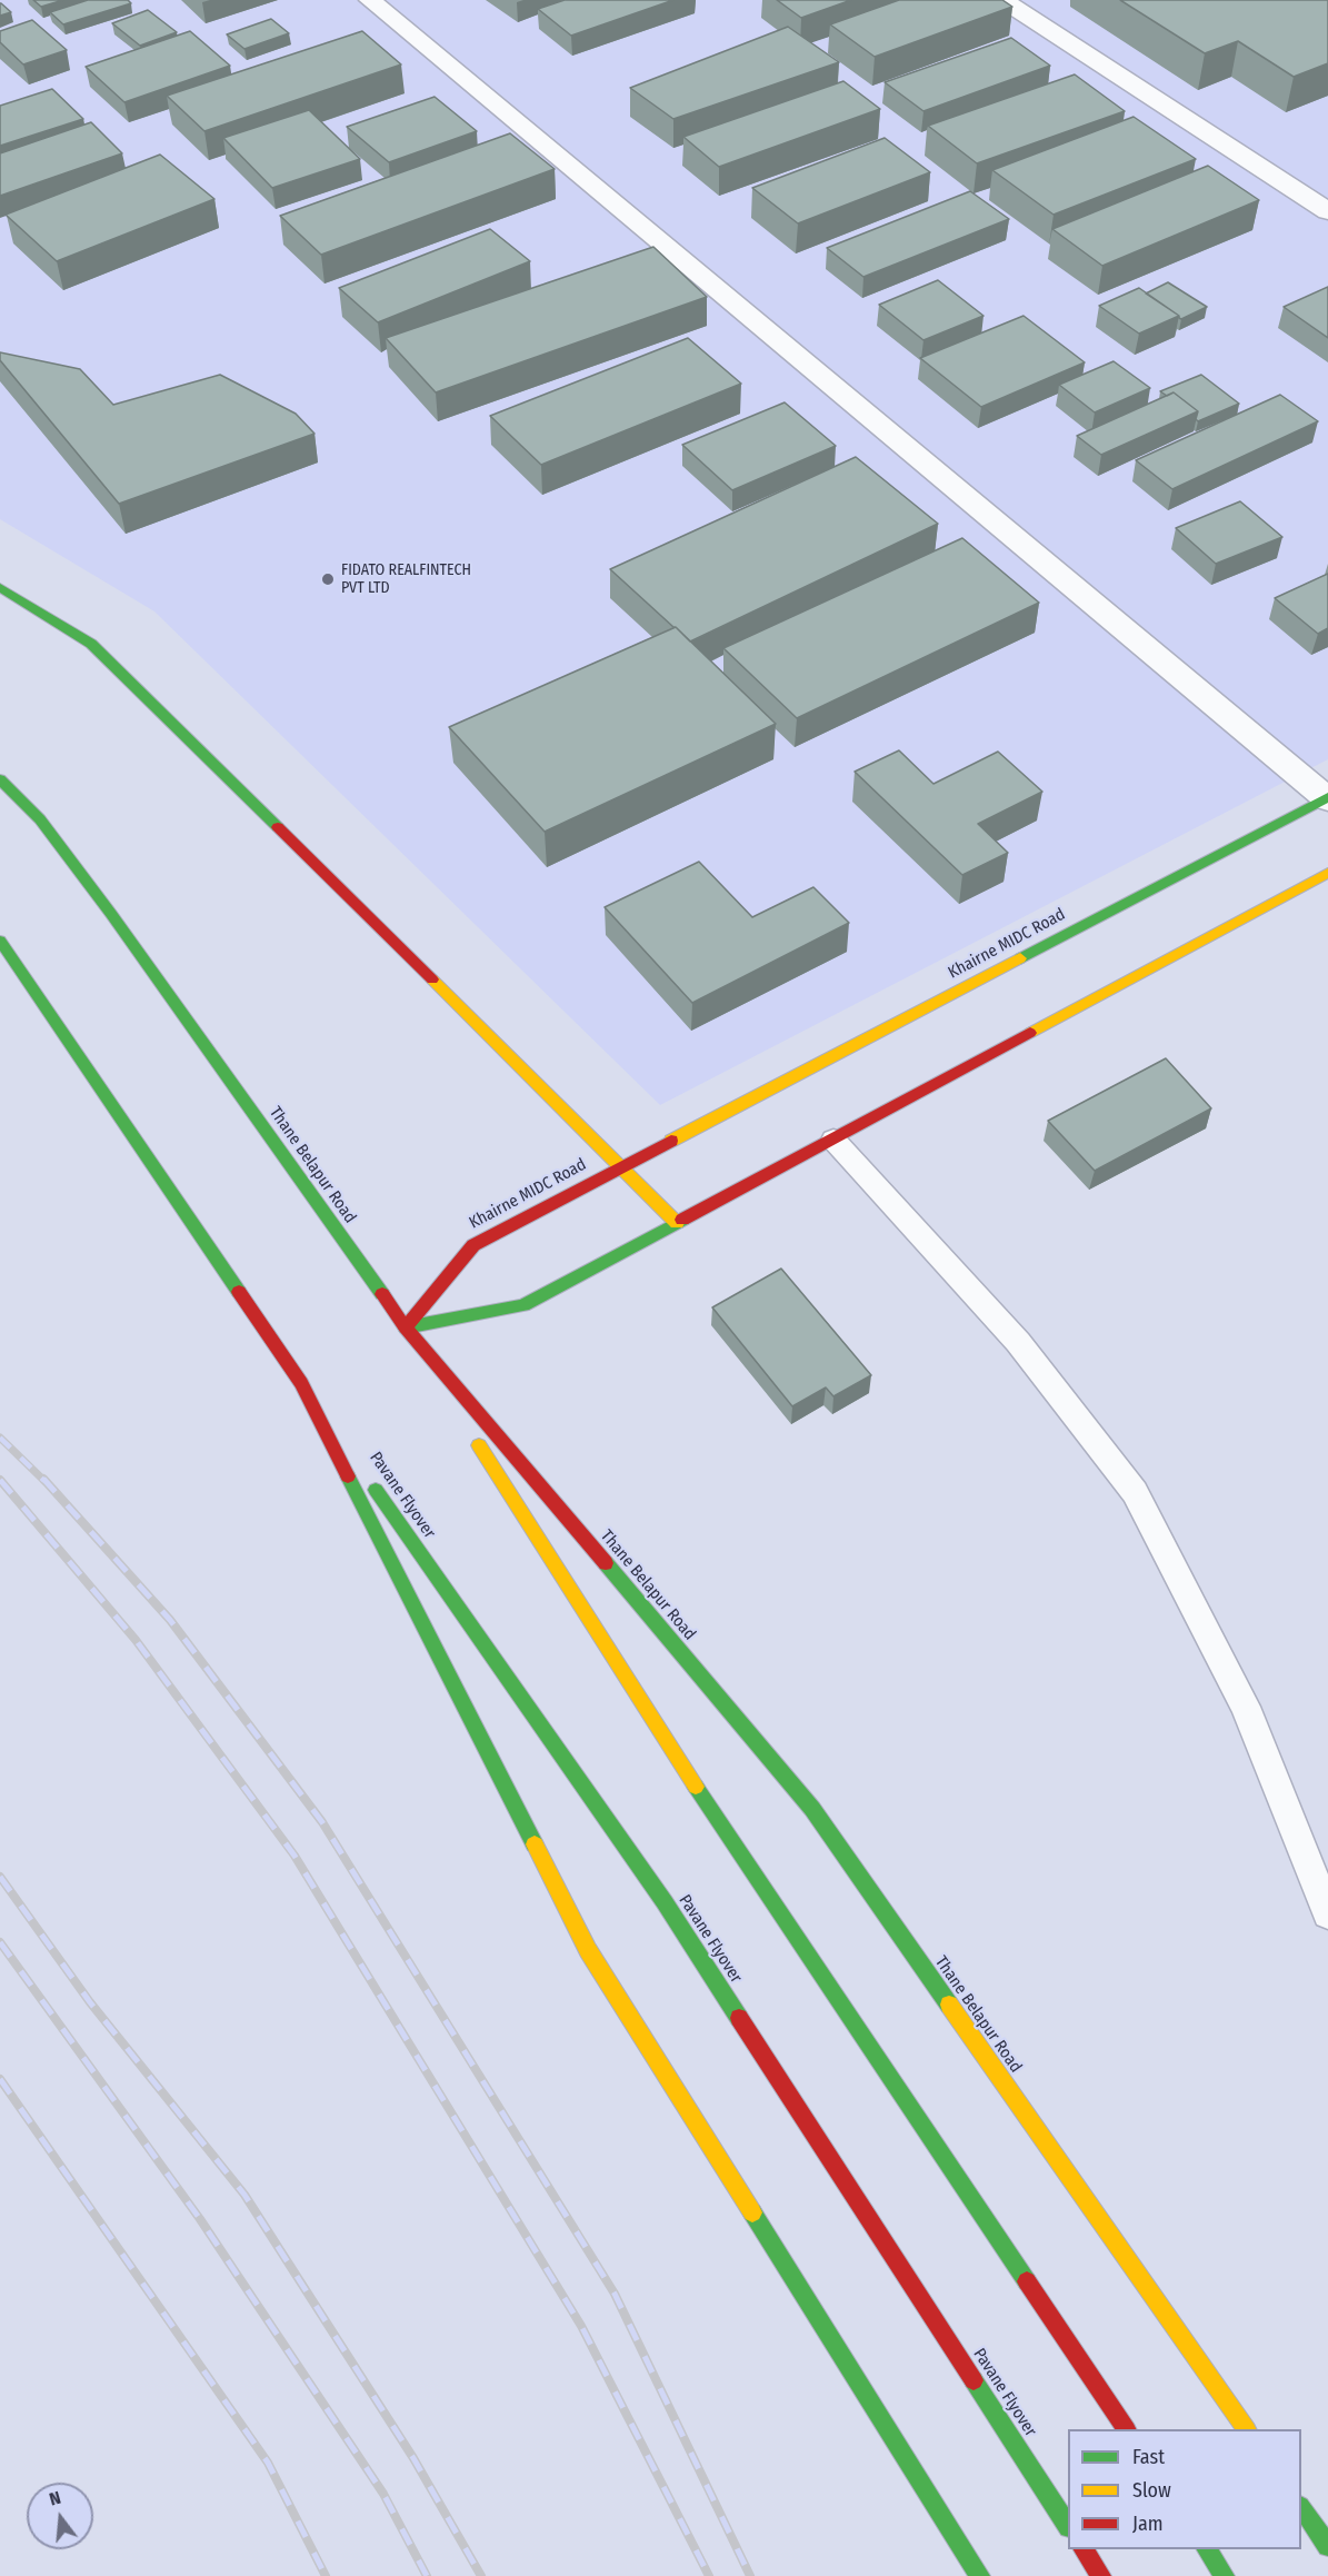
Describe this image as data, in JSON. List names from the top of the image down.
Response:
{
  "streets": {
    "main road": ["Khairne MIDC Road", "Thane Belapur Road", "Pavane Flyover"]
  },
  "crossings": [
    ["Khairne MIDC Road", "Thane Belapur Road"]
  ],
  "places": ["FIDATO REALFINTECH PVT LTD"],
  "legend": ["Fast", "Slow", "Jam"],
  "north": "top"
}
